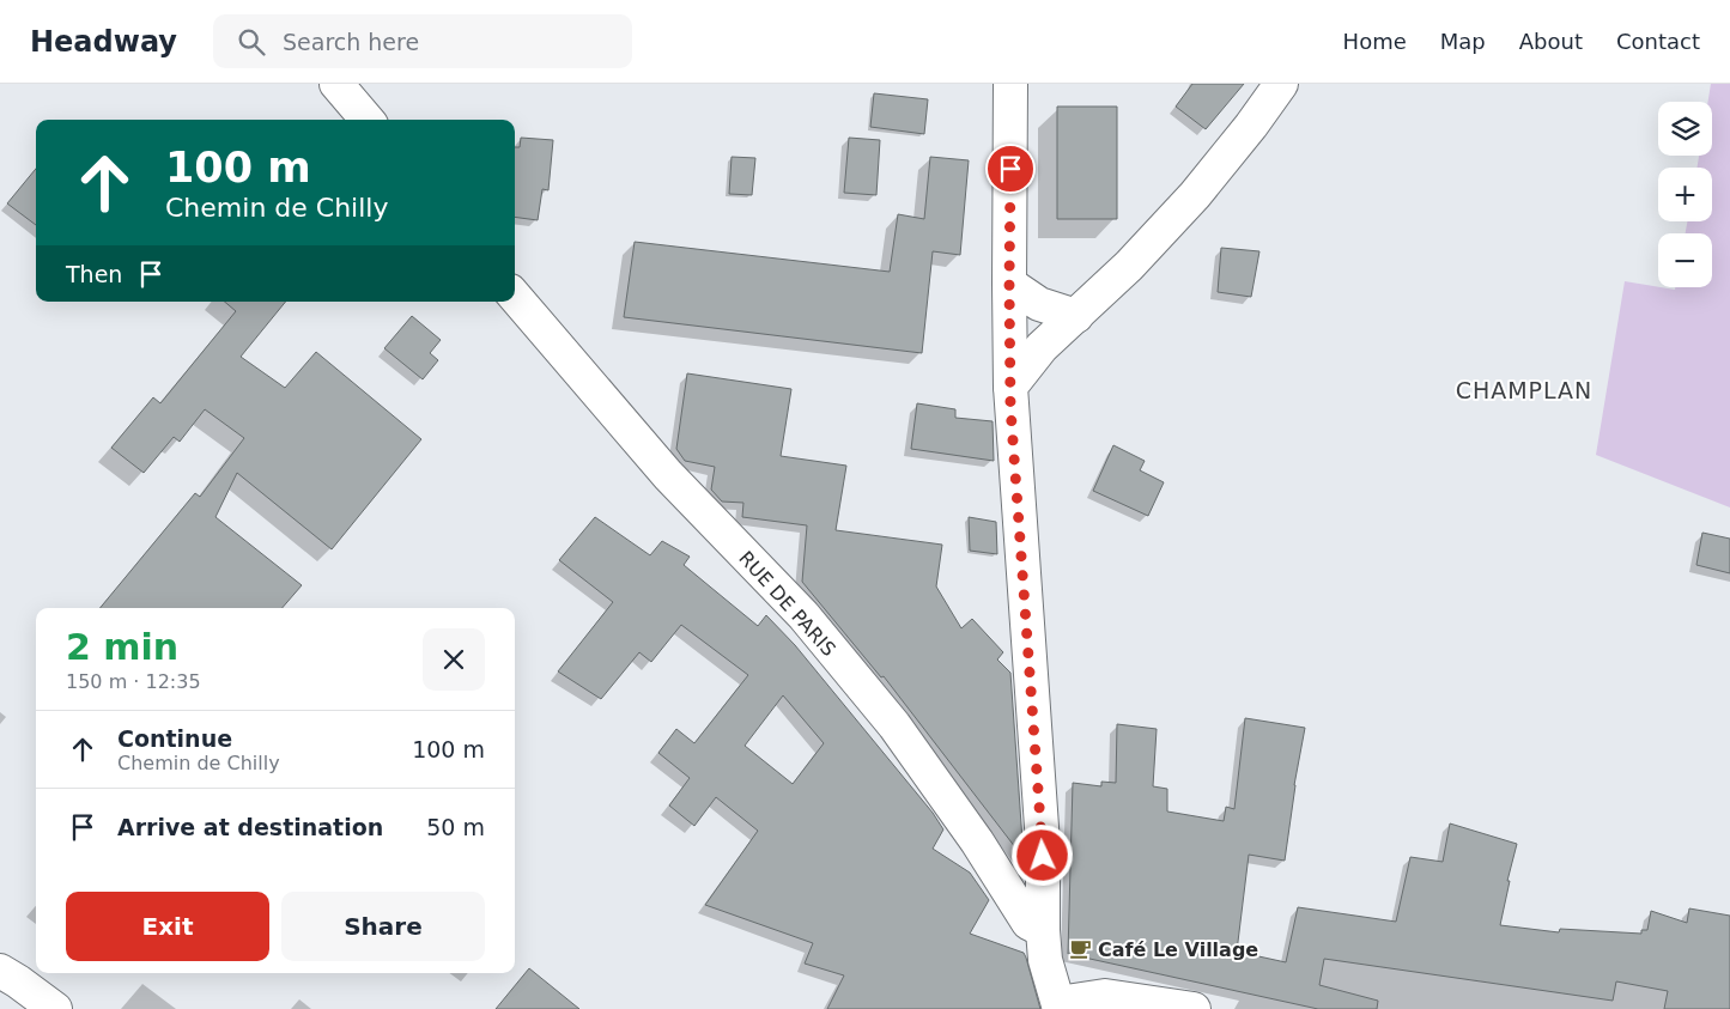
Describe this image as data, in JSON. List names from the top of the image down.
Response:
{
  "streets": {
    "street": ["RUE DE PARIS"]
  },
  "districts": ["CHAMPLAN"],
  "places": {
    "cafe": ["Café Le Village"]
  },
  "page": {
    "header": "Headway",
    "search": "Search here",
    "nav": [
      "Home",
      "Map",
      "About",
      "Contact"
    ],
    "map_buttons": ["+", "−"],
    "turn": ["100 m", "Chemin de Chilly"],
    "then": "Then",
    "heading": ["2 min", "150 m · 12:35"],
    "list": [
      {
        "name": "Continue",
        "note": "Chemin de Chilly",
        "value": "100 m"
      },
      {
        "name": "Arrive at destination",
        "value": "50 m"
      }
    ],
    "buttons": ["Exit", "Share"]
  }
}
